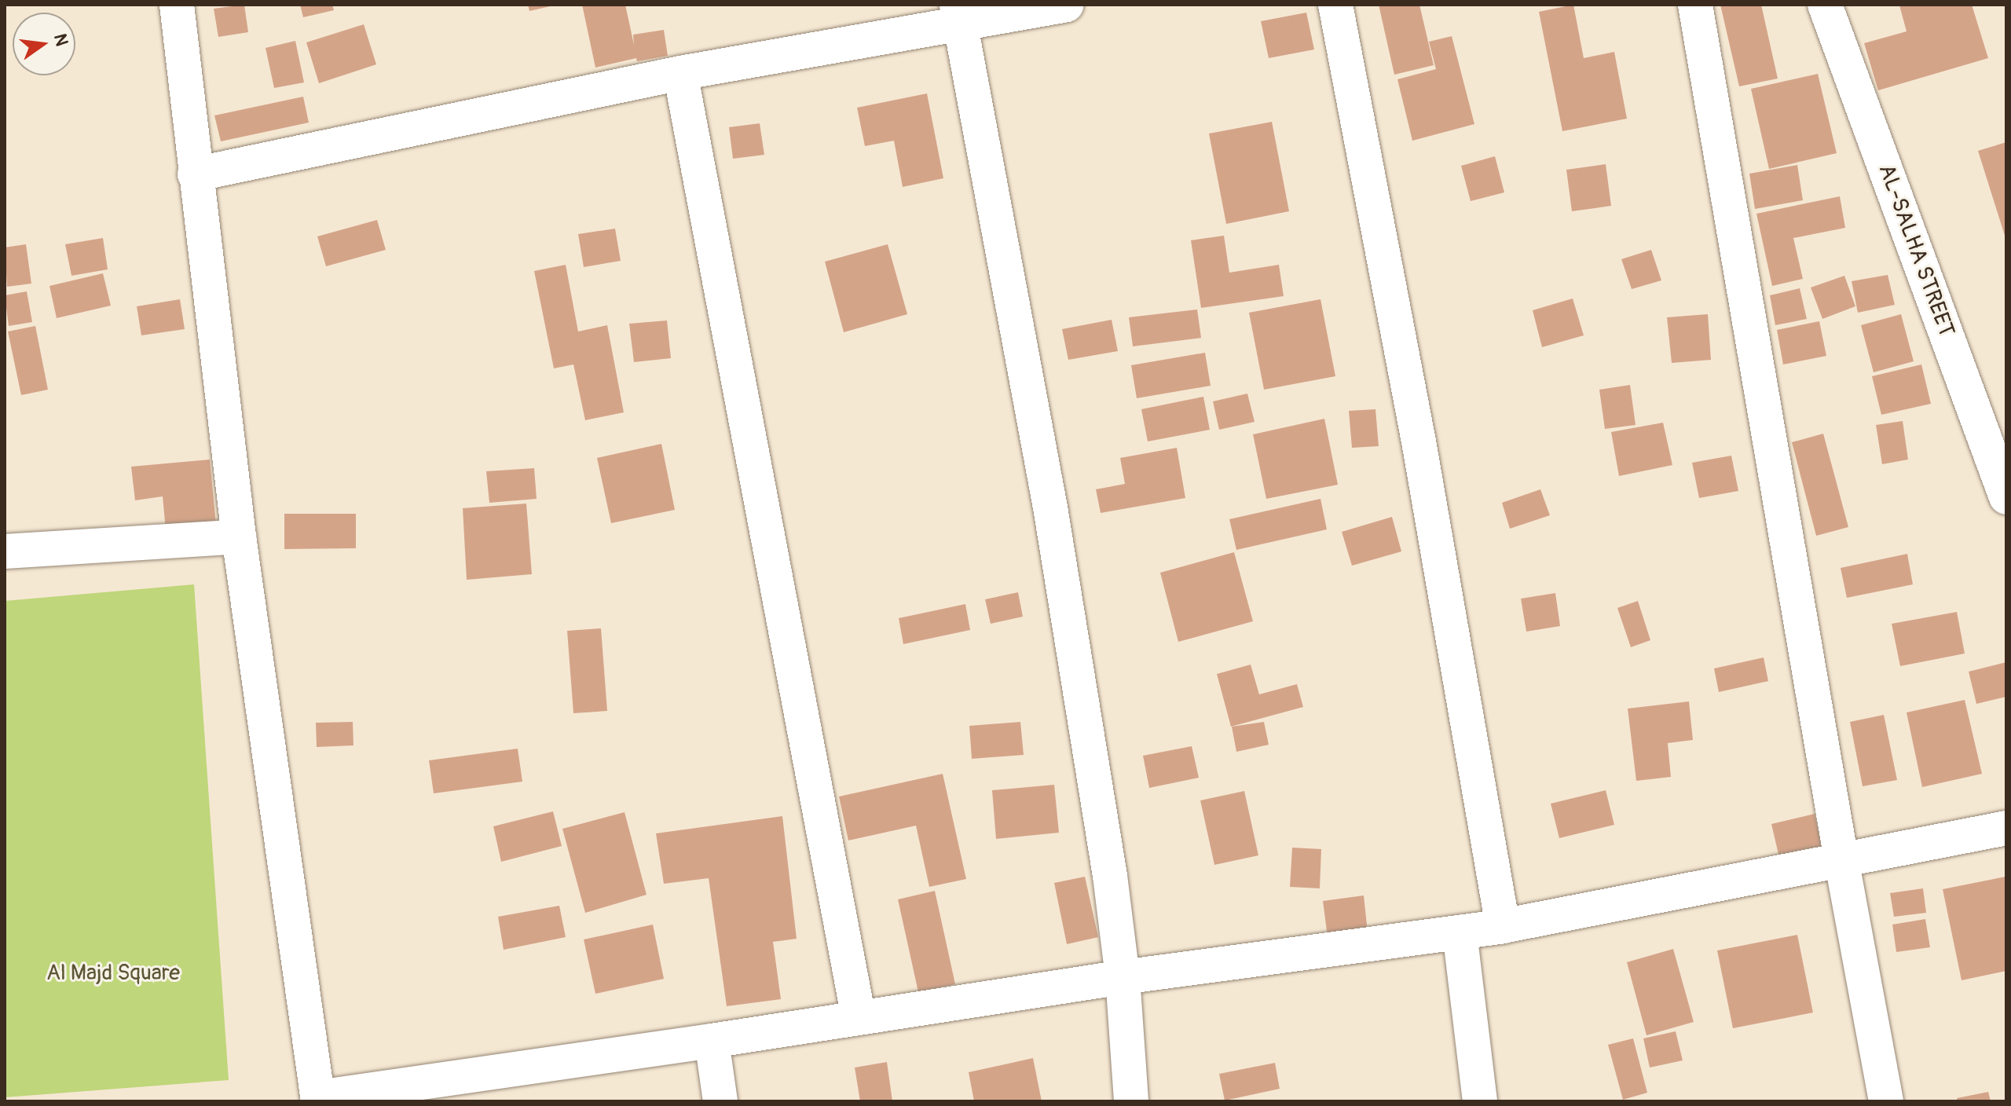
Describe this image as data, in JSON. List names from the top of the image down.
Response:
{
  "streets": {
    "street": ["AL-SALHA STREET"]
  },
  "parks": ["Al Majd Square"],
  "north": "right"
}
